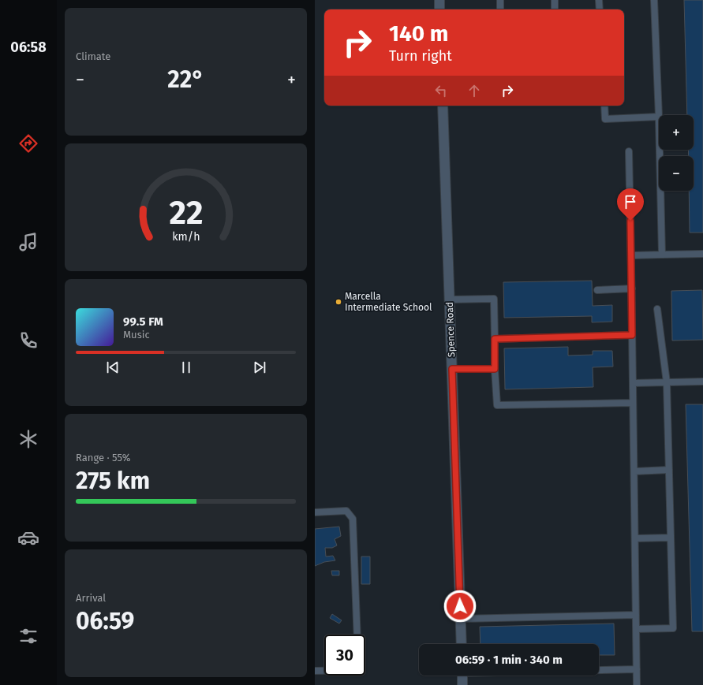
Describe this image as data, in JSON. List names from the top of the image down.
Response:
{
  "streets": {
    "street": ["Spence Road"]
  },
  "places": ["Marcella Intermediate School"],
  "page": {
    "tabs": "06:58",
    "tile": [
      "Climate",
      ["Range · 55%", "275 km"],
      ["Arrival", "06:59"]
    ],
    "turn": ["140 m", "Turn right"],
    "heat": ["−", "22°", "+"],
    "map_buttons": ["+", "−"],
    "song": ["99.5 FM", "Music"],
    "limit": "30",
    "trip": "06:59 · 1 min · 340 m",
    "gauge": ["22", "km/h"]
  }
}
